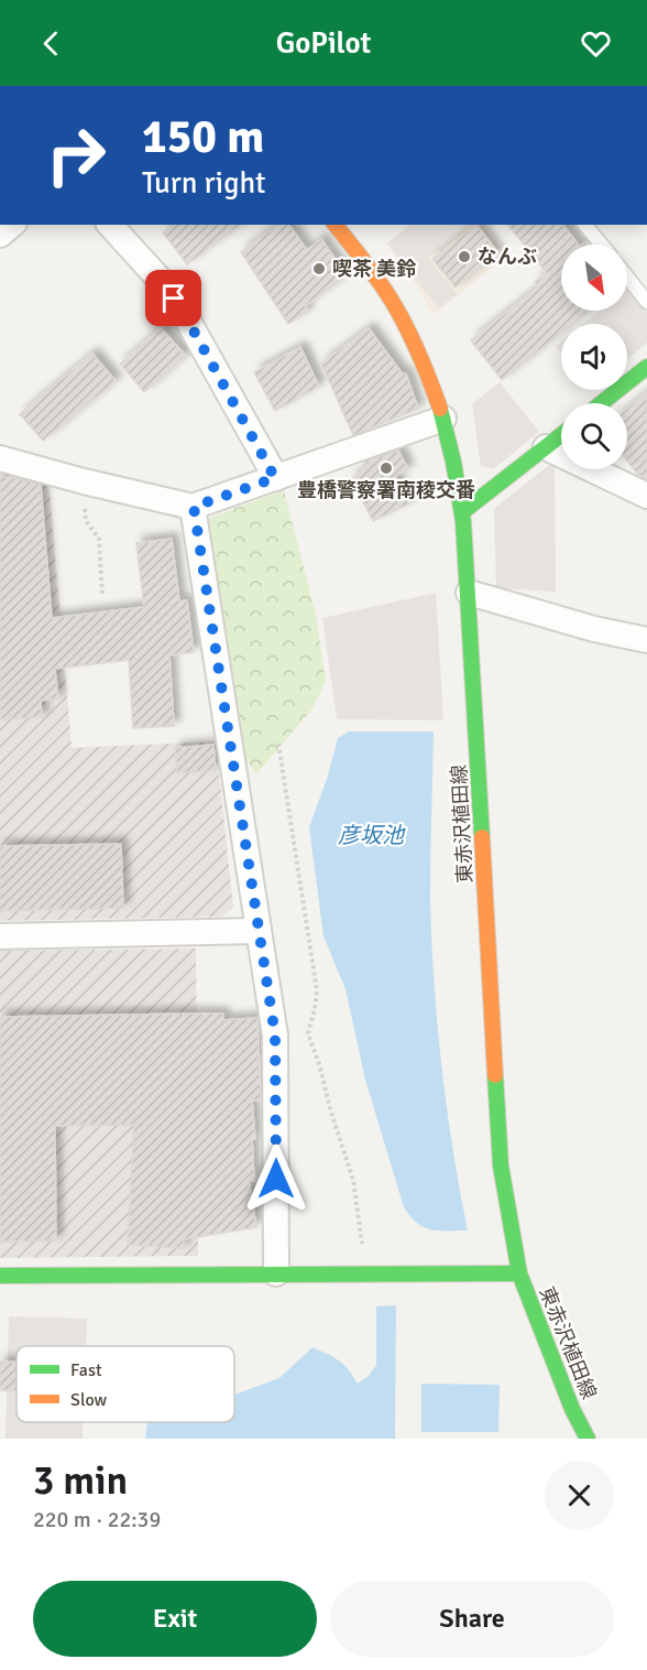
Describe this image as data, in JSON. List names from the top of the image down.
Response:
{
  "streets": {
    "main road": ["東赤沢植田線"]
  },
  "water": ["彦坂池"],
  "places": ["なんぶ", "喫茶 美鈴", "豊橋警察署南稜交番"],
  "legend": ["Fast", "Slow"],
  "north": "bottom right",
  "page": {
    "header": "GoPilot",
    "turn": ["150 m", "Turn right"],
    "heading": ["3 min", "220 m · 22:39"],
    "buttons": ["Exit", "Share"]
  }
}
